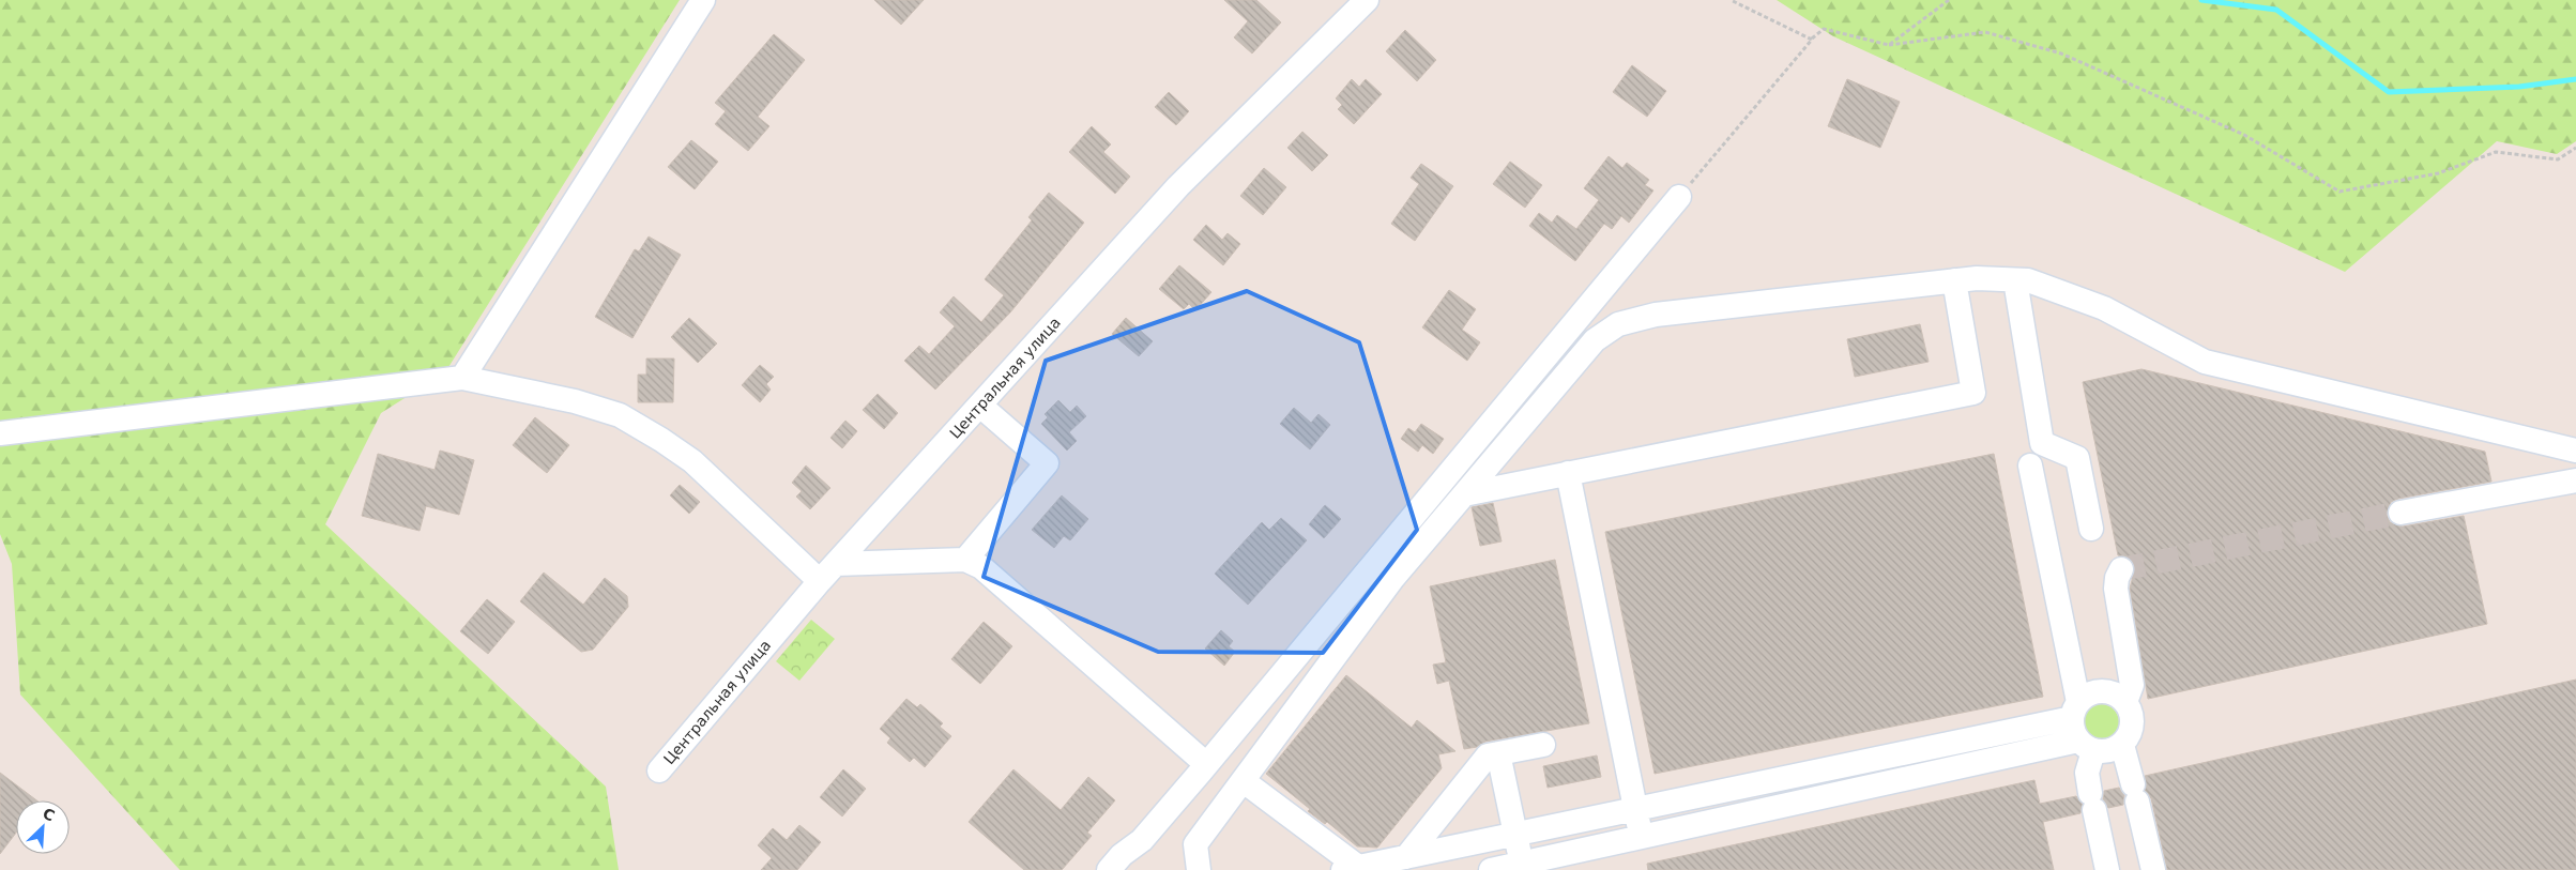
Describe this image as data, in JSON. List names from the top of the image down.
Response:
{
  "streets": {
    "street": ["Центральная улица"]
  },
  "north": "top right"
}
